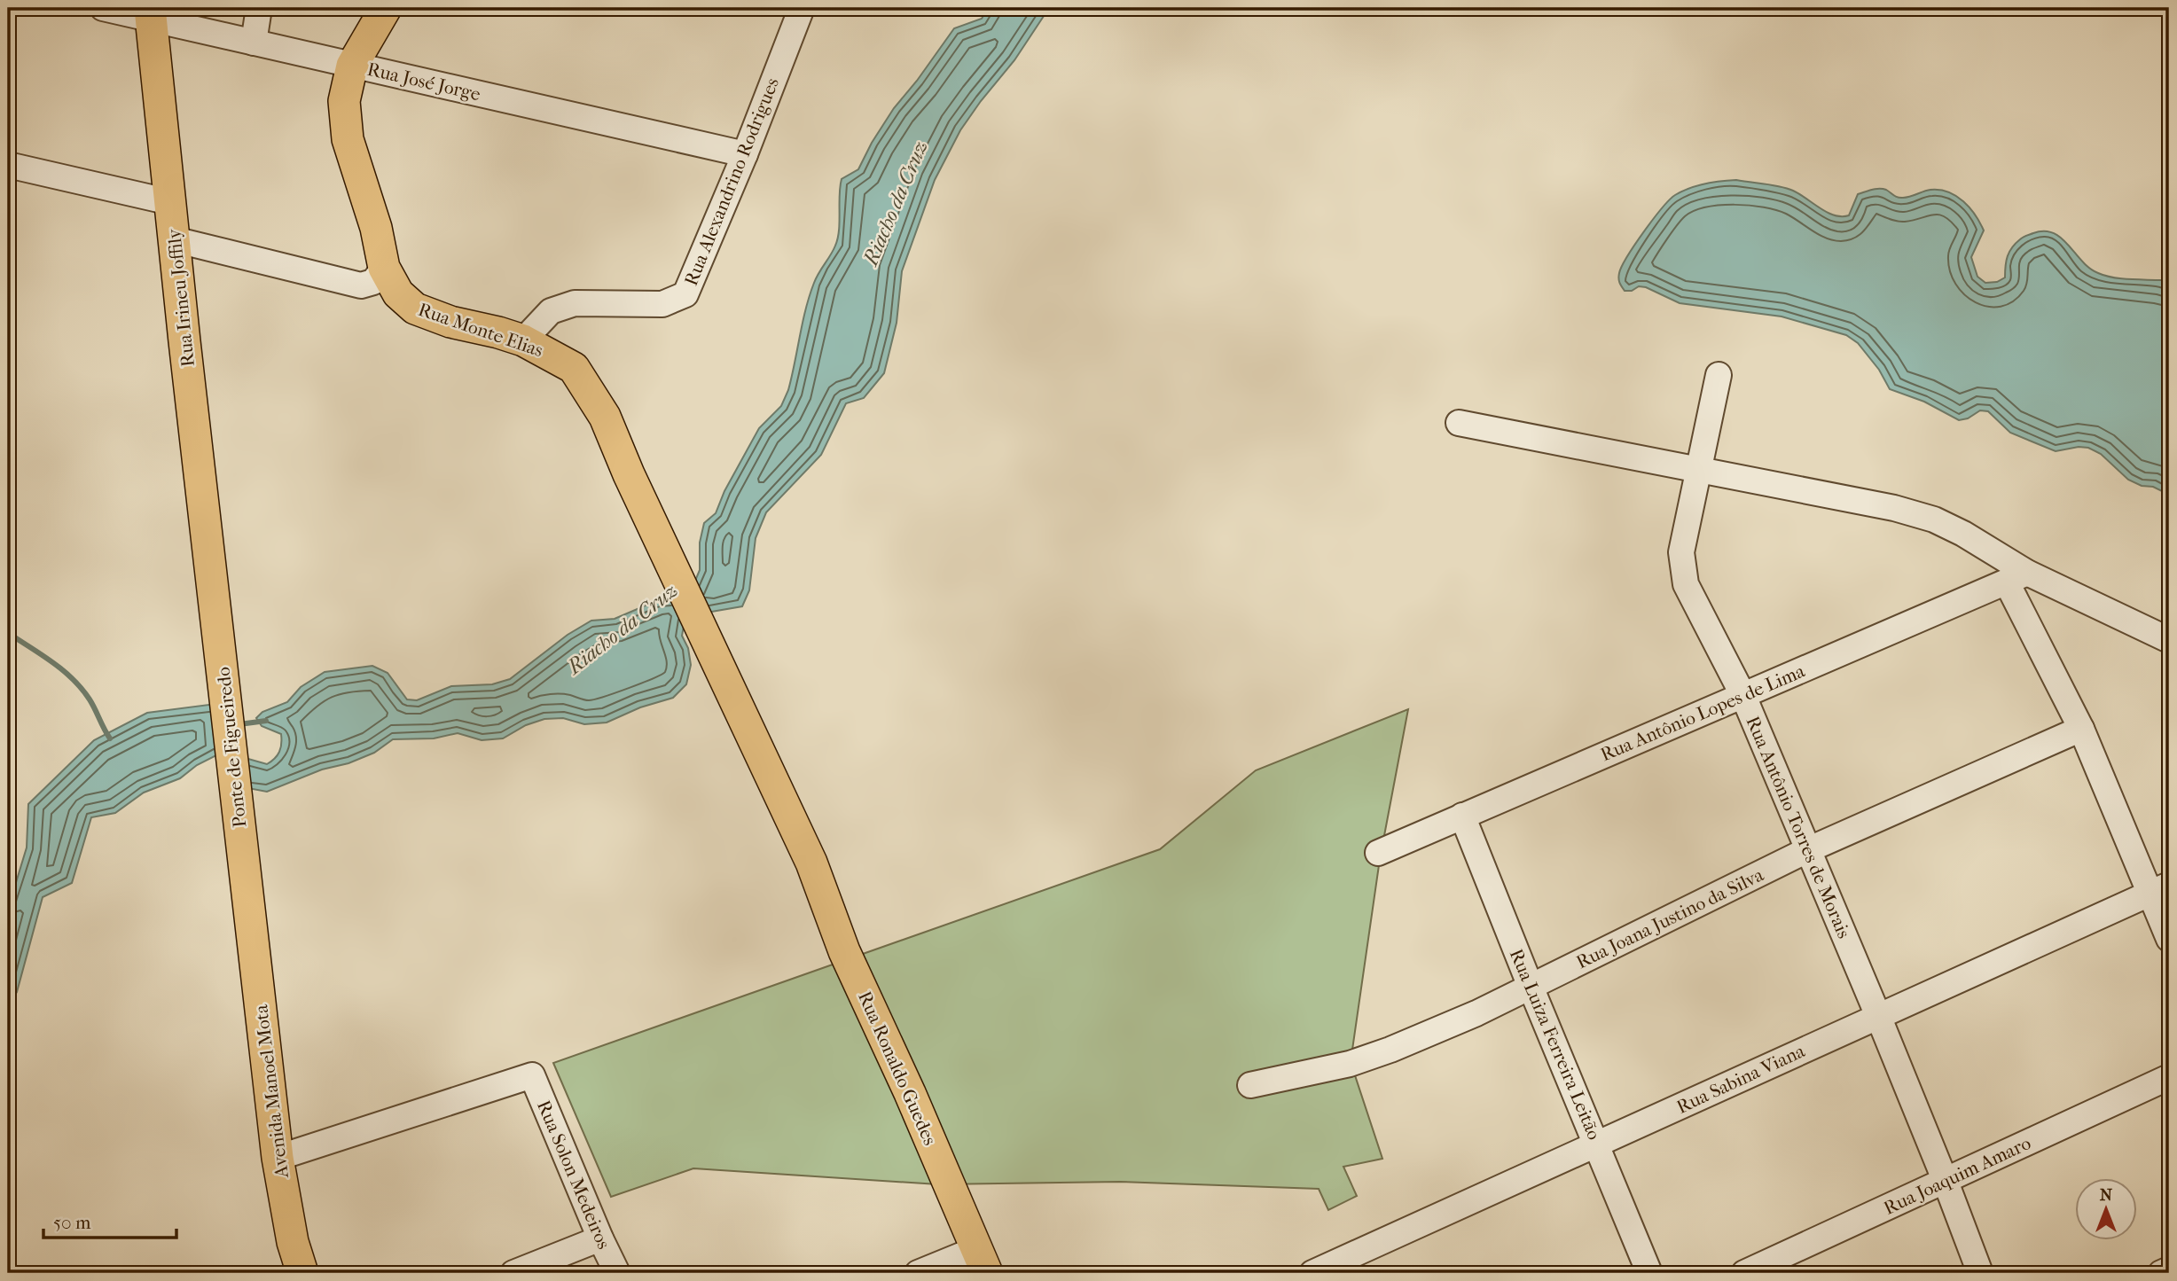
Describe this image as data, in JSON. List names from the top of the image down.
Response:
{
  "streets": {
    "main road": [
      "Rua Irineu Joffily",
      "Rua Monte Elias",
      "Ponte de Figueiredo",
      "Rua Ronaldo Guedes",
      "Avenida Manoel Mota"
    ],
    "street": [
      "Rua José Jorge",
      "Rua Alexandrino Rodrigues",
      "Rua Antônio Lopes de Lima",
      "Rua Antônio Torres de Morais",
      "Rua Joana Justino da Silva",
      "Rua Luiza Ferreira Leitão",
      "Rua Sabina Viana",
      "Rua Solon Medeiros",
      "Rua Joaquim Amaro"
    ]
  },
  "crossings": [
    ["Rua José Jorge", "Rua Alexandrino Rodrigues"],
    ["Rua José Jorge", "Rua Irineu Joffily"],
    ["Rua José Jorge", "Rua Monte Elias"],
    ["Rua Alexandrino Rodrigues", "Rua Monte Elias"],
    ["Rua Irineu Joffily", "Ponte de Figueiredo"],
    ["Rua Monte Elias", "Rua Ronaldo Guedes"],
    ["Rua Antônio Lopes de Lima", "Rua Antônio Torres de Morais"],
    ["Rua Antônio Lopes de Lima", "Rua Luiza Ferreira Leitão"],
    ["Ponte de Figueiredo", "Avenida Manoel Mota"],
    ["Rua Antônio Torres de Morais", "Rua Joana Justino da Silva"],
    ["Rua Antônio Torres de Morais", "Rua Sabina Viana"],
    ["Rua Antônio Torres de Morais", "Rua Joaquim Amaro"],
    ["Rua Joana Justino da Silva", "Rua Luiza Ferreira Leitão"],
    ["Rua Luiza Ferreira Leitão", "Rua Sabina Viana"],
    ["Avenida Manoel Mota", "Rua Solon Medeiros"]
  ],
  "water": ["Riacho da Cruz"],
  "scale_bar": "50 m",
  "north": "top"
}
